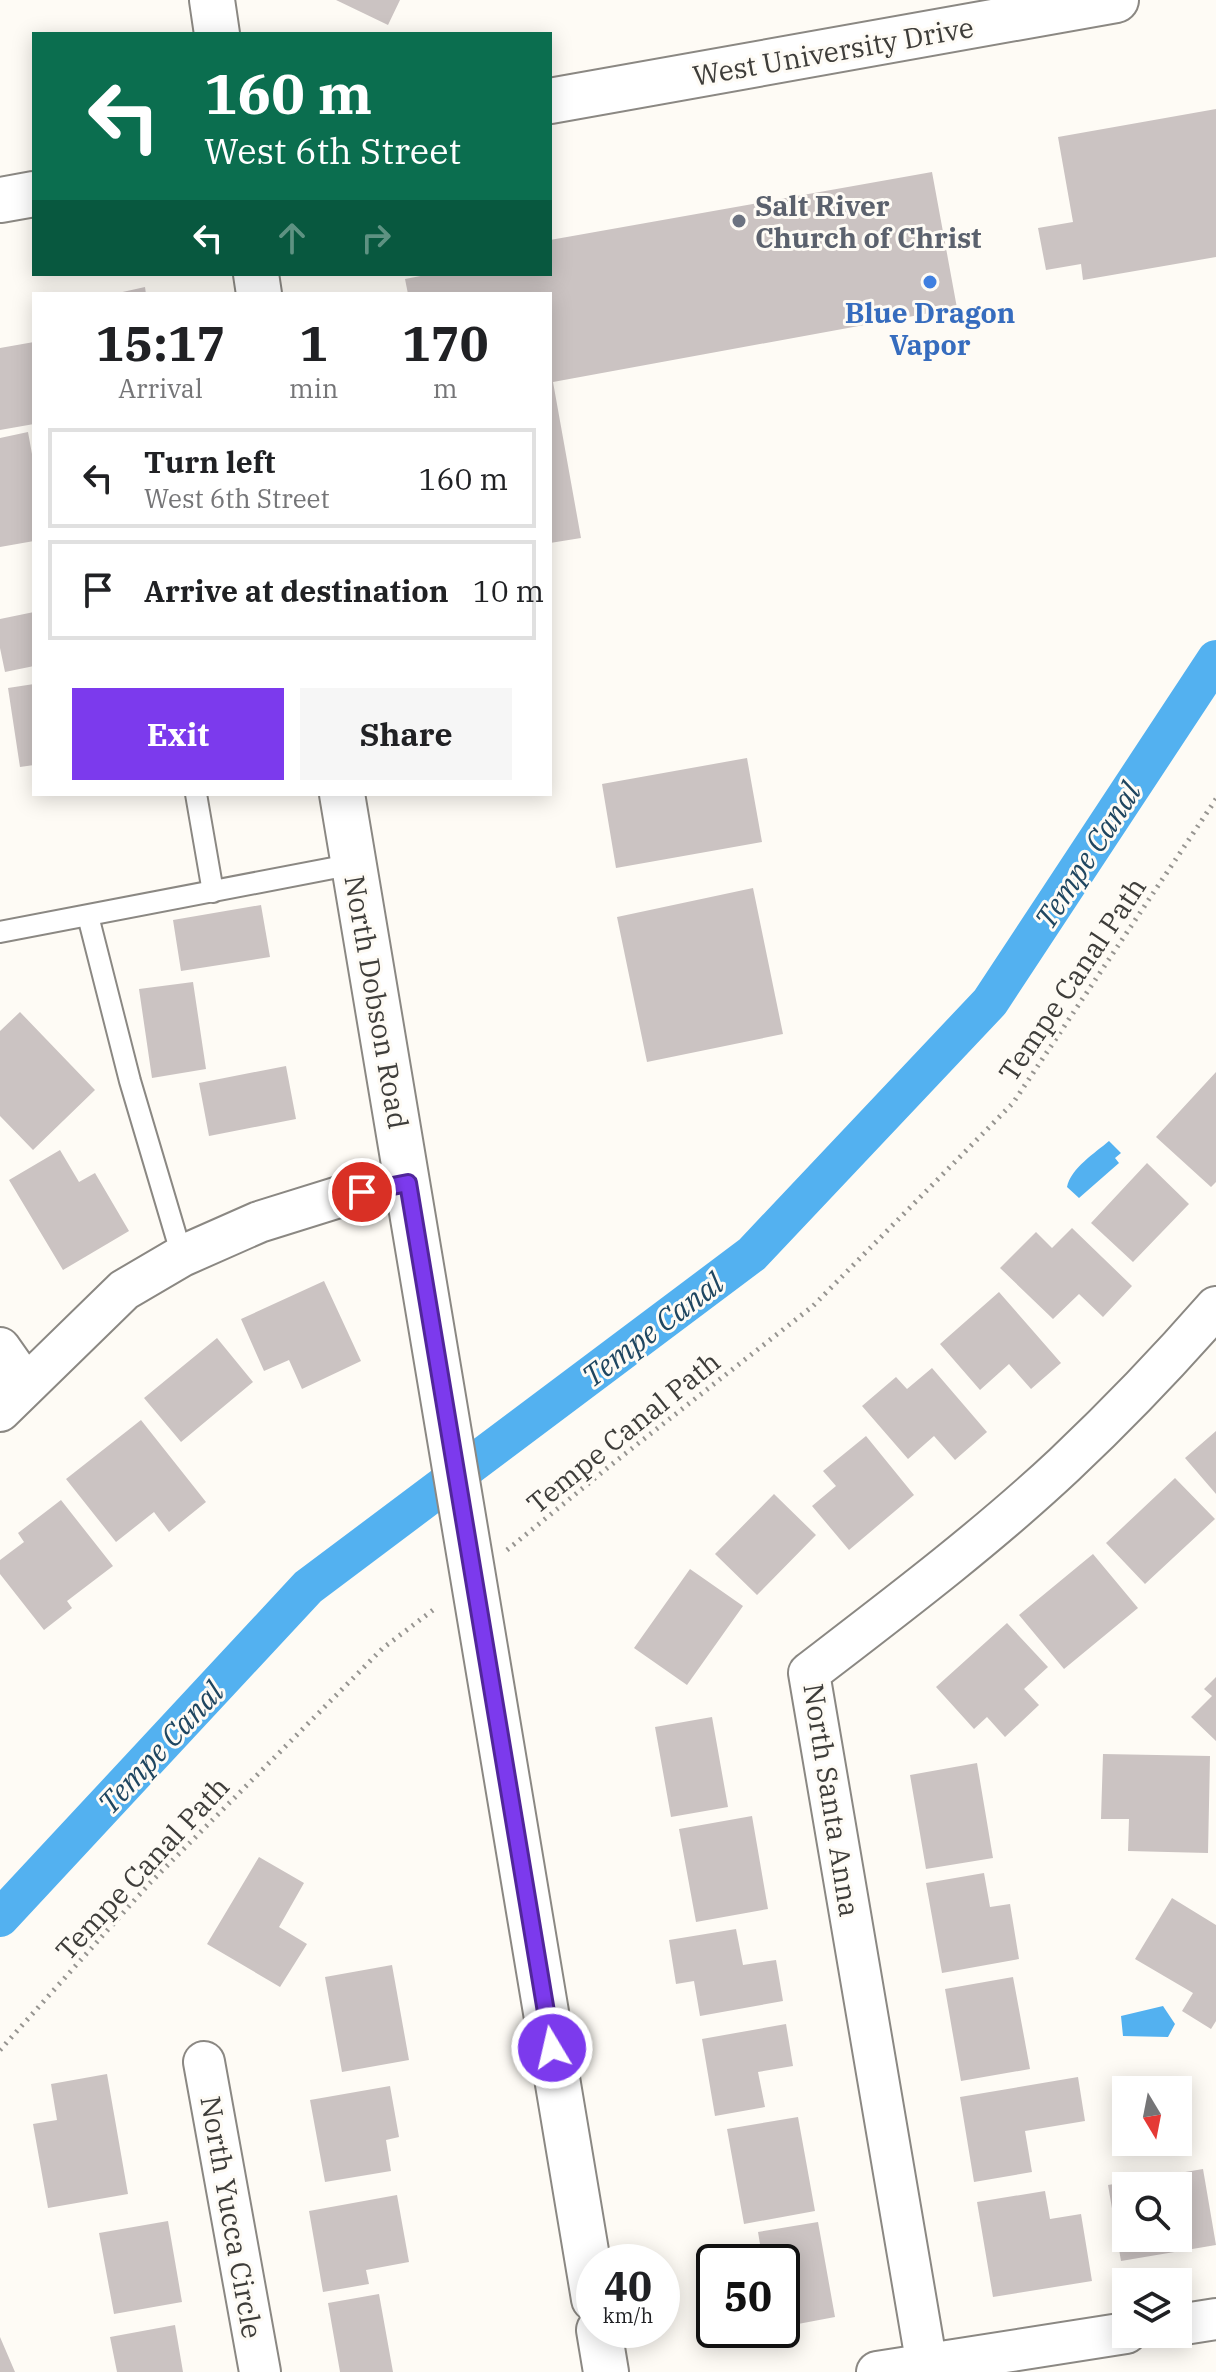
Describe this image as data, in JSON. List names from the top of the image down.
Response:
{
  "streets": {
    "main road": ["West University Drive", "North Dobson Road"],
    "street": ["North Santa Anna", "North Yucca Circle"],
    "path": ["Tempe Canal Path"]
  },
  "crossings": [
    ["Tempe Canal Path", "North Dobson Road"]
  ],
  "water": ["Tempe Canal"],
  "places": ["Salt River Church of Christ", "Blue Dragon Vapor"],
  "north": "bottom",
  "page": {
    "turn": ["160 m", "West 6th Street"],
    "eta": [
      "15:17",
      "Arrival",
      "1",
      "min",
      "170",
      "m"
    ],
    "list": [
      {
        "name": "Turn left",
        "note": "West 6th Street",
        "value": "160 m"
      },
      {
        "name": "Arrive at destination",
        "value": "10 m"
      }
    ],
    "buttons": ["Exit", "Share"],
    "speed": "40 km/h",
    "limit": "50"
  }
}
